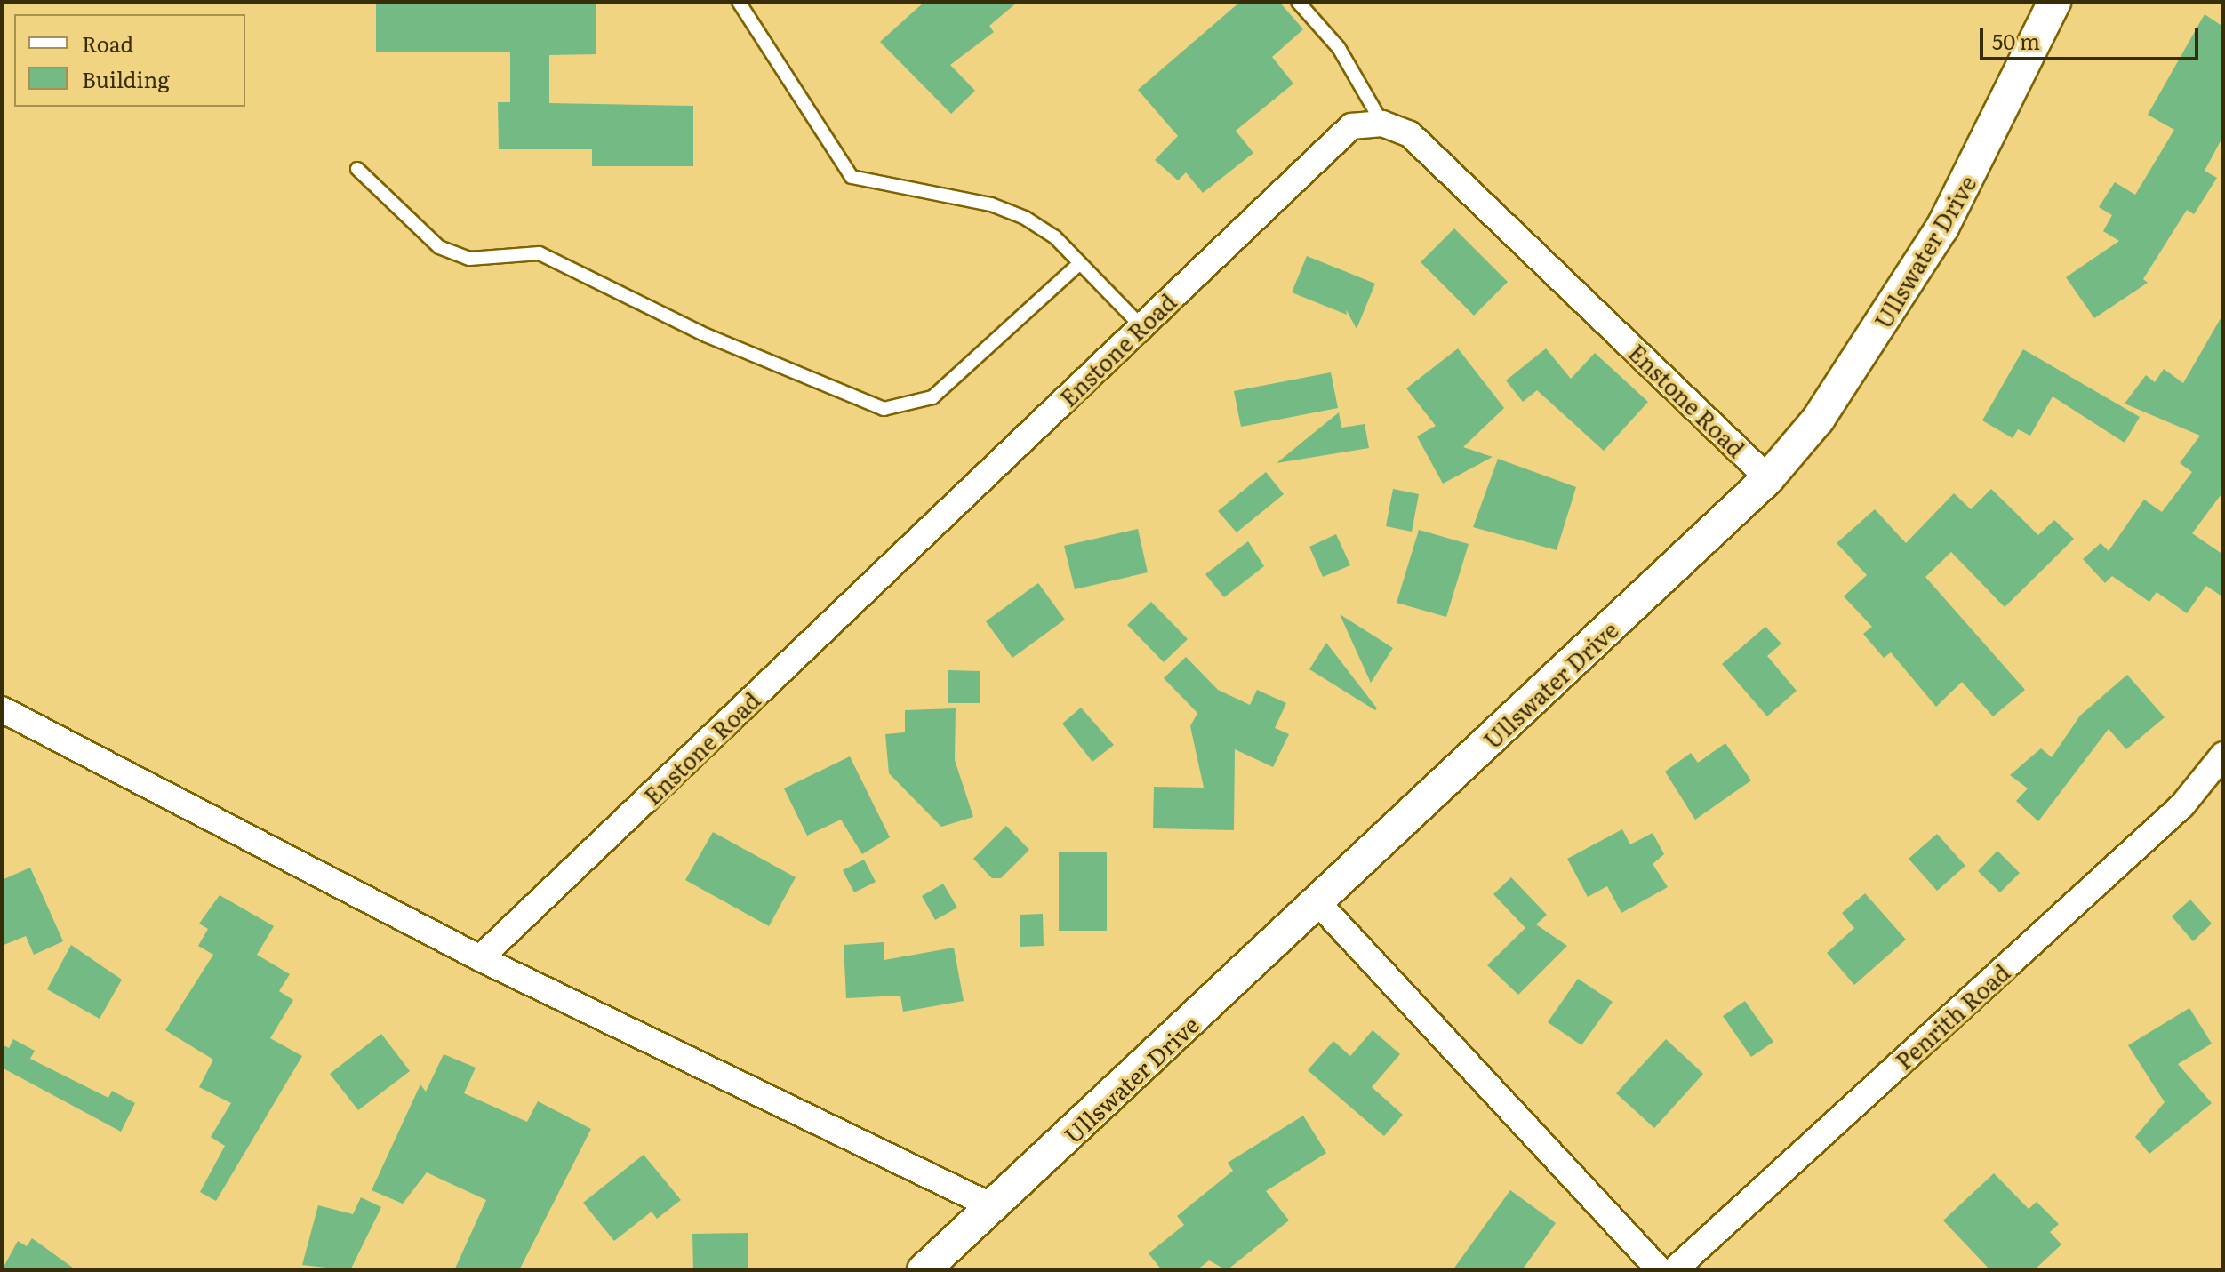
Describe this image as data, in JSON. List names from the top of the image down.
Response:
{
  "streets": {
    "street": ["Ullswater Drive", "Enstone Road", "Penrith Road"]
  },
  "crossings": [
    ["Ullswater Drive", "Enstone Road"]
  ],
  "legend": ["Road", "Building"],
  "scale_bar": "50 m"
}
